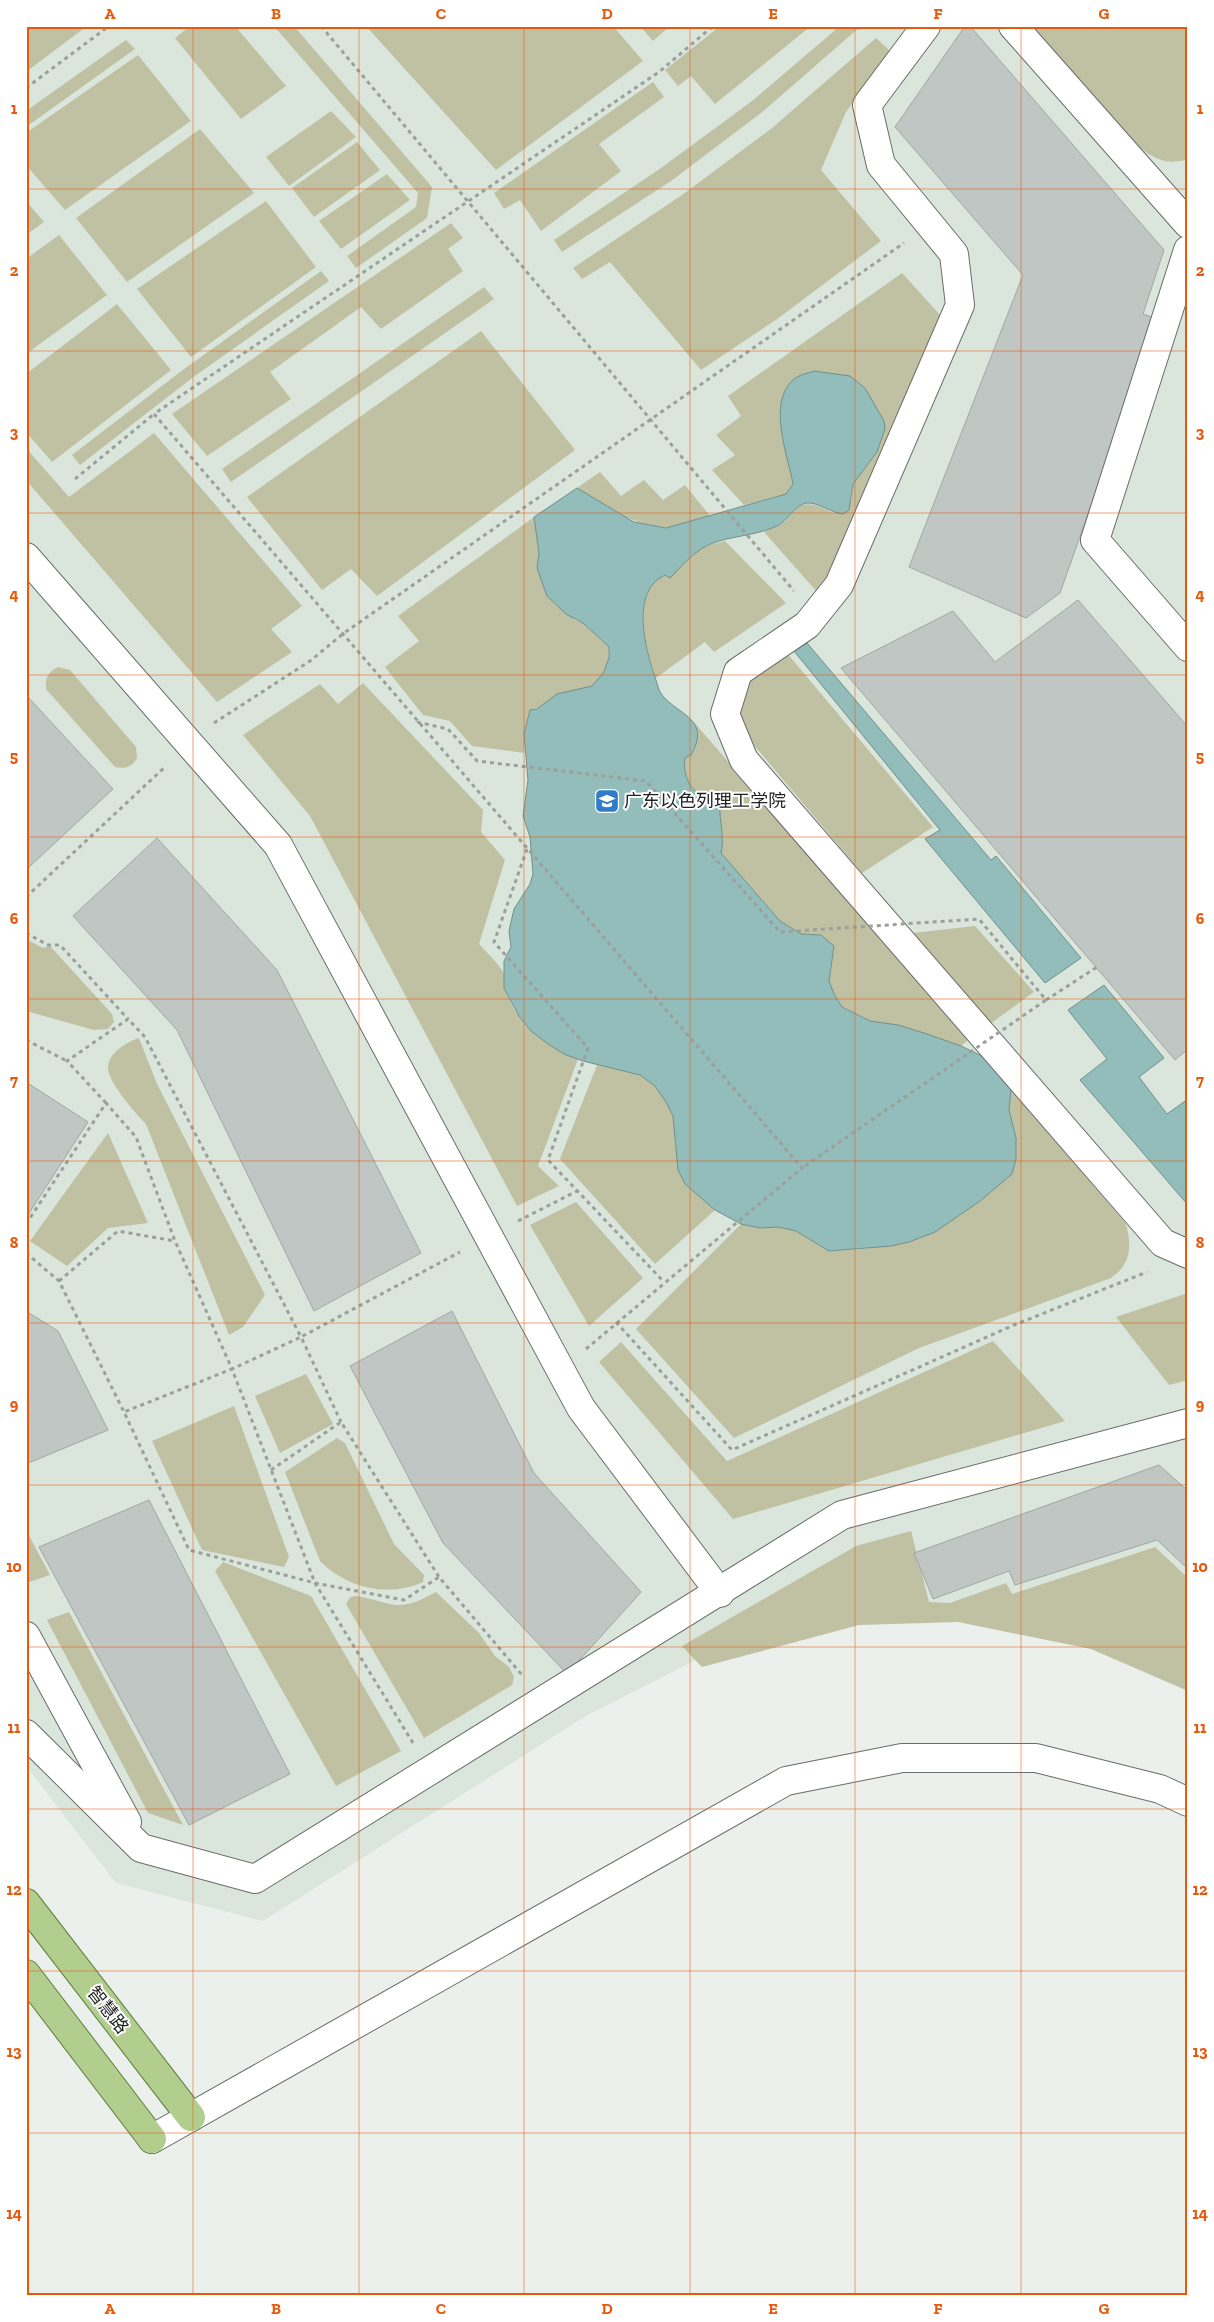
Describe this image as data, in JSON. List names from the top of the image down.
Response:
{
  "streets": {
    "main road": ["智慧路"]
  },
  "places": {
    "school or university": ["广东以色列理工学院"]
  },
  "grid": {
    "columns": [
      "A",
      "B",
      "C",
      "D",
      "E",
      "F",
      "G"
    ],
    "rows": [
      "1",
      "2",
      "3",
      "4",
      "5",
      "6",
      "7",
      "8",
      "9",
      "10",
      "11",
      "12",
      "13",
      "14"
    ]
  }
}
